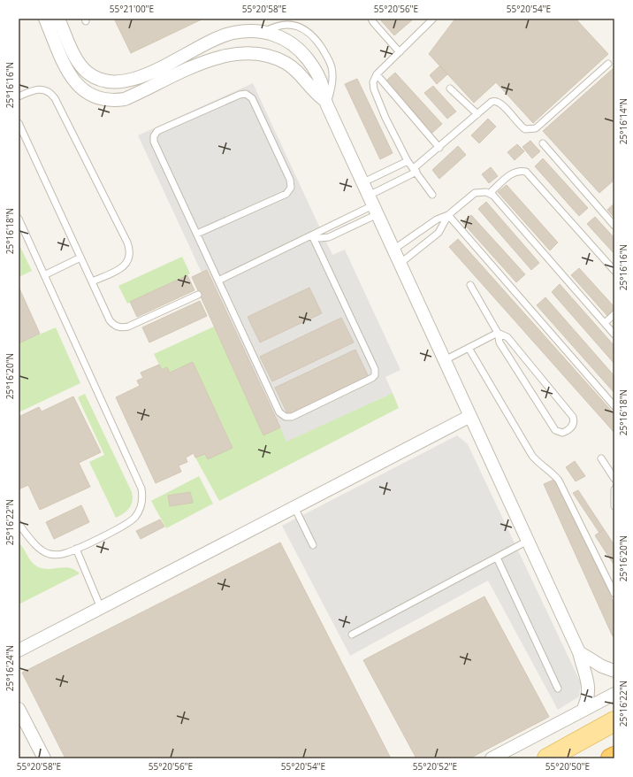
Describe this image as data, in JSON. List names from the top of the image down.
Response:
{
  "coordinates": [
    "55°21'00\"E",
    "55°20'58\"E",
    "55°20'56\"E",
    "55°20'54\"E",
    "25°16'16\"N",
    "25°16'14\"N",
    "25°16'18\"N",
    "25°16'20\"N",
    "25°16'22\"N",
    "25°16'24\"N",
    "55°20'52\"E",
    "55°20'50\"E"
  ]
}
